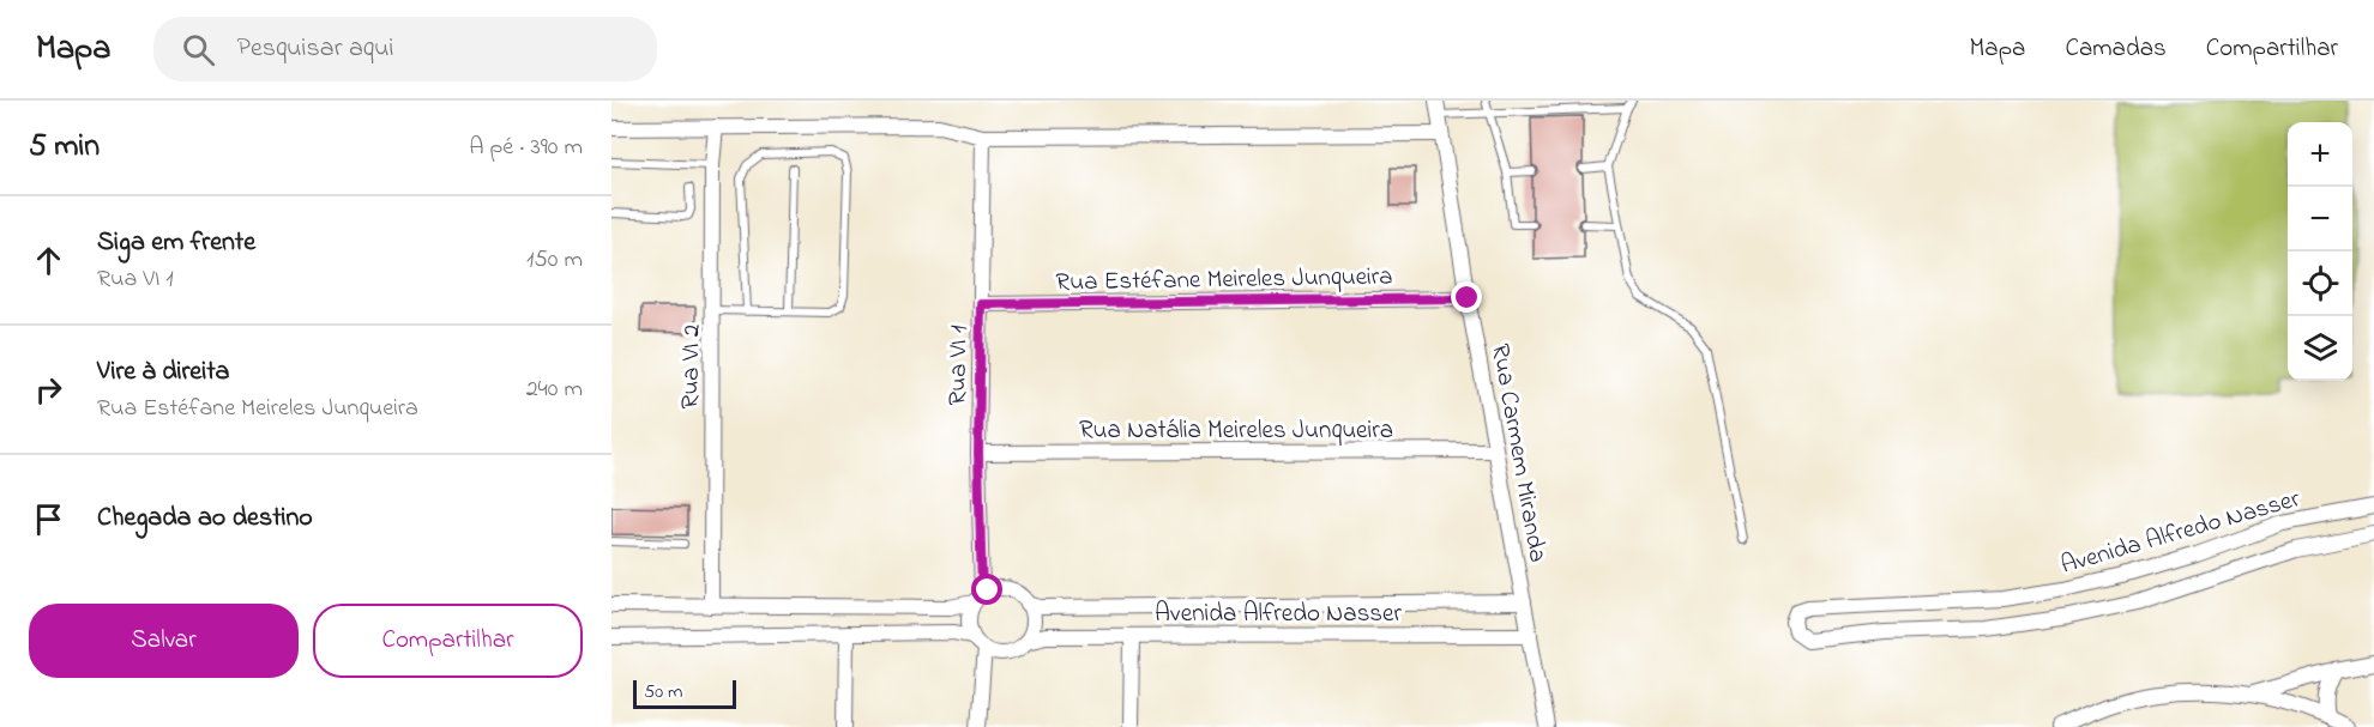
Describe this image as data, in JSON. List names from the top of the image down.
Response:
{
  "streets": {
    "street": [
      "Rua Estéfane Meireles Junqueira",
      "Rua VI 1",
      "Rua VI 2",
      "Rua Natália Meireles Junqueira",
      "Rua Carmem Miranda",
      "Avenida Alfredo Nasser"
    ]
  },
  "crossings": [
    ["Rua Estéfane Meireles Junqueira", "Rua VI 1"],
    ["Rua Estéfane Meireles Junqueira", "Rua Carmem Miranda"],
    ["Rua VI 1", "Rua Natália Meireles Junqueira"],
    ["Rua VI 1", "Avenida Alfredo Nasser"],
    ["Rua Natália Meireles Junqueira", "Rua Carmem Miranda"],
    ["Rua Carmem Miranda", "Avenida Alfredo Nasser"]
  ],
  "scale_bar": "50 m",
  "page": {
    "header": "Mapa",
    "search": "Pesquisar aqui",
    "nav": ["Mapa", "Camadas", "Compartilhar"],
    "heading": ["5 min", "A pé · 390 m"],
    "map_buttons": ["+", "−"],
    "list": [
      ["Siga em frente", "Rua VI 1", "150 m"],
      ["Vire à direita", "Rua Estéfane Meireles Junqueira", "240 m"],
      "Chegada ao destino"
    ],
    "buttons": ["Salvar", "Compartilhar"],
    "scale": "50 m"
  }
}
